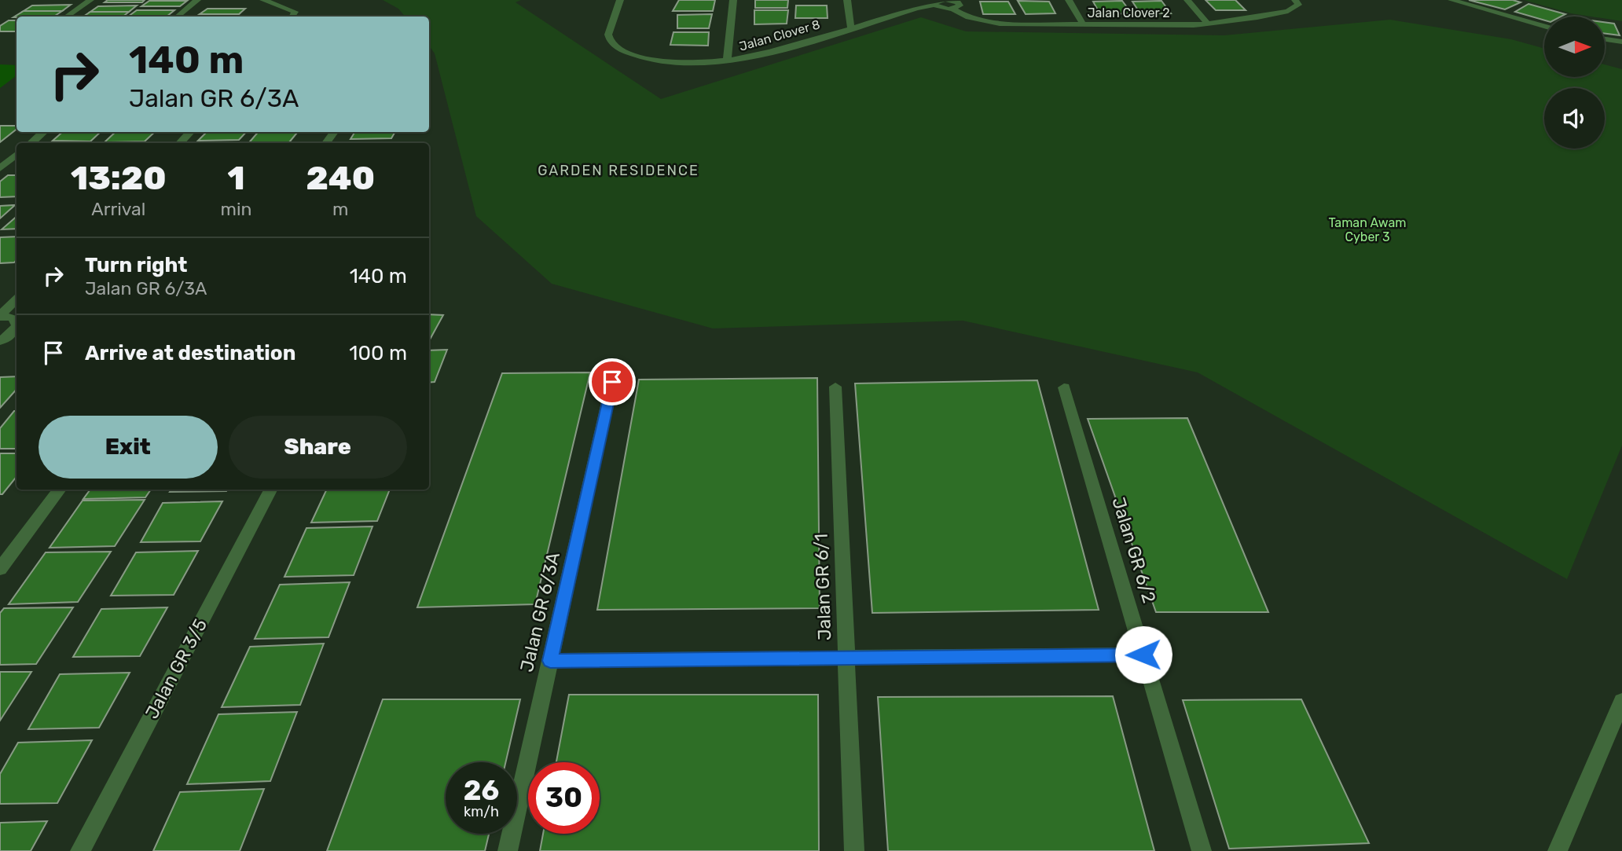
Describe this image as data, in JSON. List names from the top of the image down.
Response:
{
  "streets": {
    "street": [
      "Jalan Clover 2",
      "Jalan Clover 8",
      "Jalan GR 6/2",
      "Jalan GR 6/1",
      "Jalan GR 6/3A",
      "Jalan GR 3/5"
    ]
  },
  "crossings": [
    ["Jalan Clover 2", "Jalan Clover 8"]
  ],
  "districts": ["GARDEN RESIDENCE"],
  "parks": ["Taman Awam Cyber 3"],
  "north": "right",
  "page": {
    "turn": ["140 m", "Jalan GR 6/3A"],
    "eta": [
      "13:20",
      "Arrival",
      "1",
      "min",
      "240",
      "m"
    ],
    "list": [
      {
        "name": "Turn right",
        "note": "Jalan GR 6/3A",
        "value": "140 m"
      },
      {
        "name": "Arrive at destination",
        "value": "100 m"
      }
    ],
    "buttons": ["Exit", "Share"],
    "speed": "26 km/h",
    "limit": "30"
  }
}
